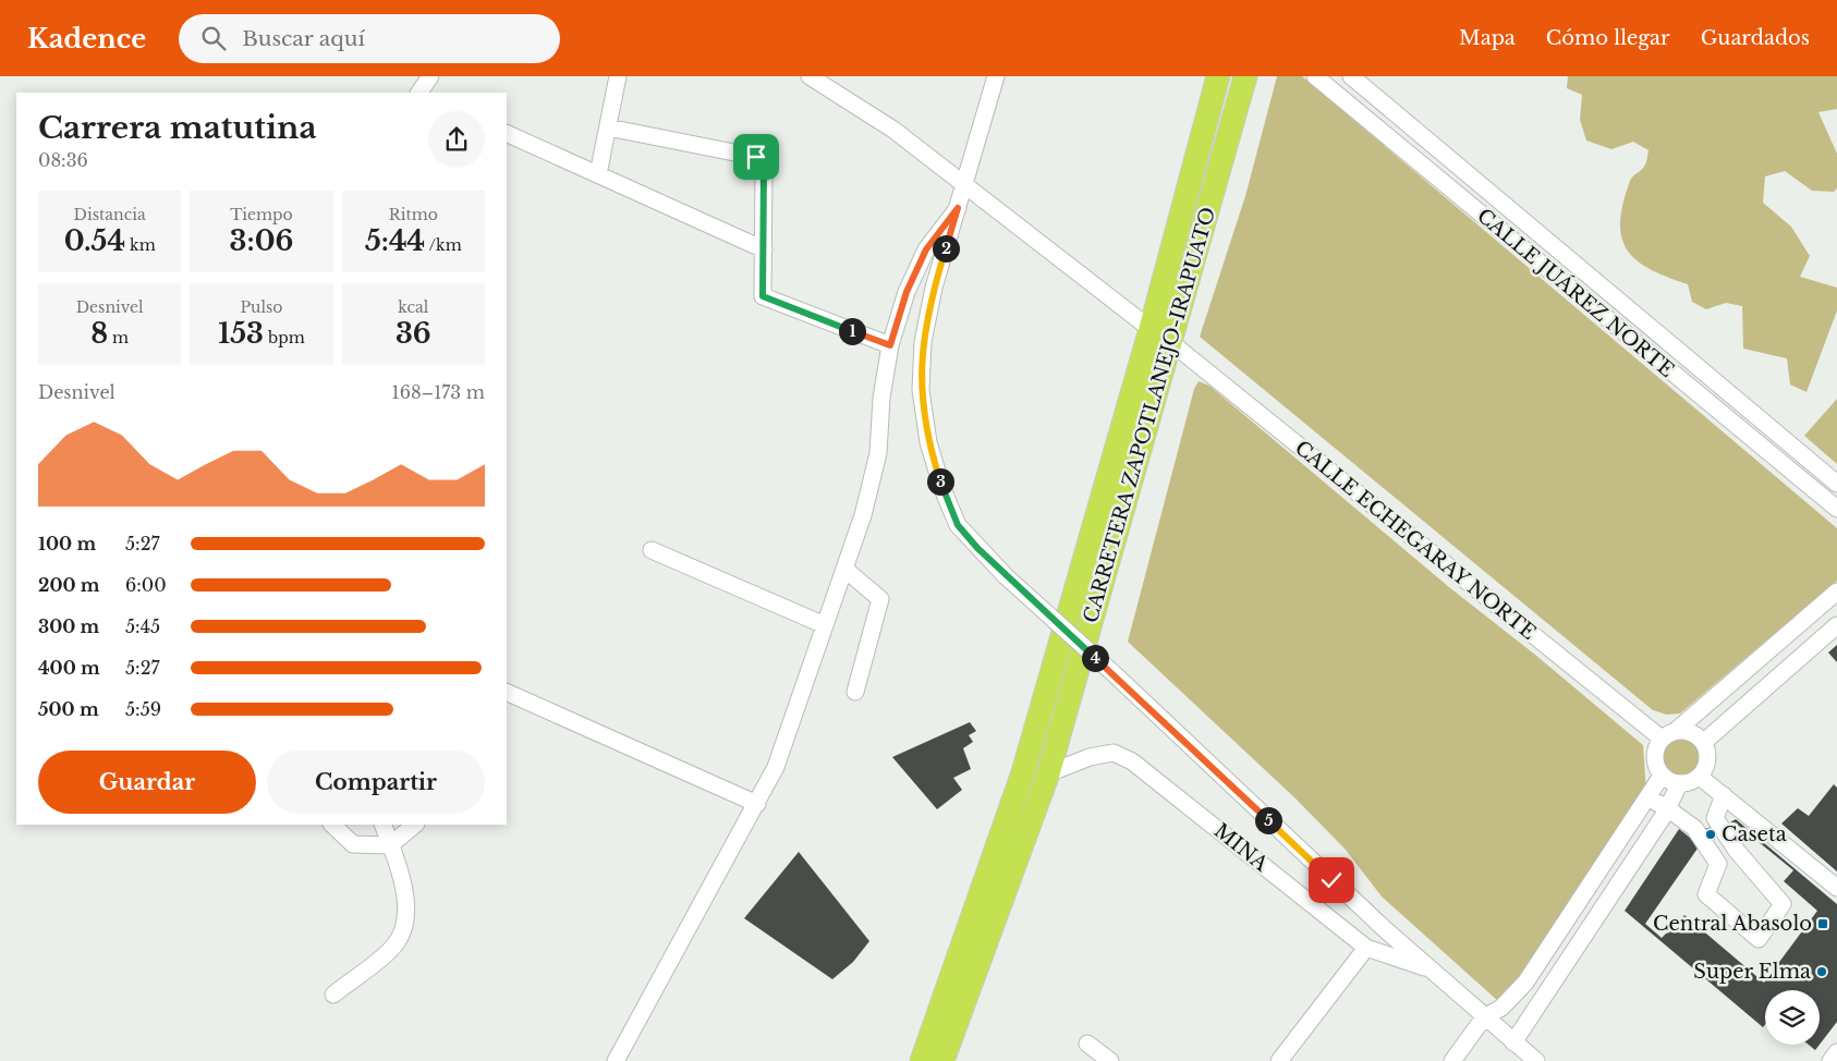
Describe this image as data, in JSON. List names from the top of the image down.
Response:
{
  "streets": {
    "highway": ["CARRETERA ZAPOTLANEJO-IRAPUATO"],
    "street": ["CALLE JUÁREZ NORTE", "CALLE ECHEGARAY NORTE", "MINA"]
  },
  "crossings": [
    ["CARRETERA ZAPOTLANEJO-IRAPUATO", "CALLE ECHEGARAY NORTE"],
    ["CARRETERA ZAPOTLANEJO-IRAPUATO", "MINA"]
  ],
  "places": {
    "other": ["Caseta", "Super Elma"],
    "transit": ["Central Abasolo"]
  },
  "page": {
    "header": "Kadence",
    "search": "Buscar aquí",
    "nav": ["Mapa", "Cómo llegar", "Guardados"],
    "heading": ["Carrera matutina", "08:36"],
    "stats": [
      ["Distancia", "0.54 km"],
      ["Tiempo", "3:06"],
      ["Ritmo", "5:44 /km"],
      ["Desnivel", "8 m"],
      ["Pulso", "153 bpm"],
      ["kcal", "36"]
    ],
    "pins": [
      "2",
      "1",
      "3",
      "4",
      "5"
    ],
    "chart": ["Desnivel", "168–173 m"],
    "list": [
      {
        "name": "100 m",
        "note": "5:27"
      },
      {
        "name": "200 m",
        "note": "6:00"
      },
      {
        "name": "300 m",
        "note": "5:45"
      },
      {
        "name": "400 m",
        "note": "5:27"
      },
      {
        "name": "500 m",
        "note": "5:59"
      }
    ],
    "buttons": ["Guardar", "Compartir"]
  }
}
